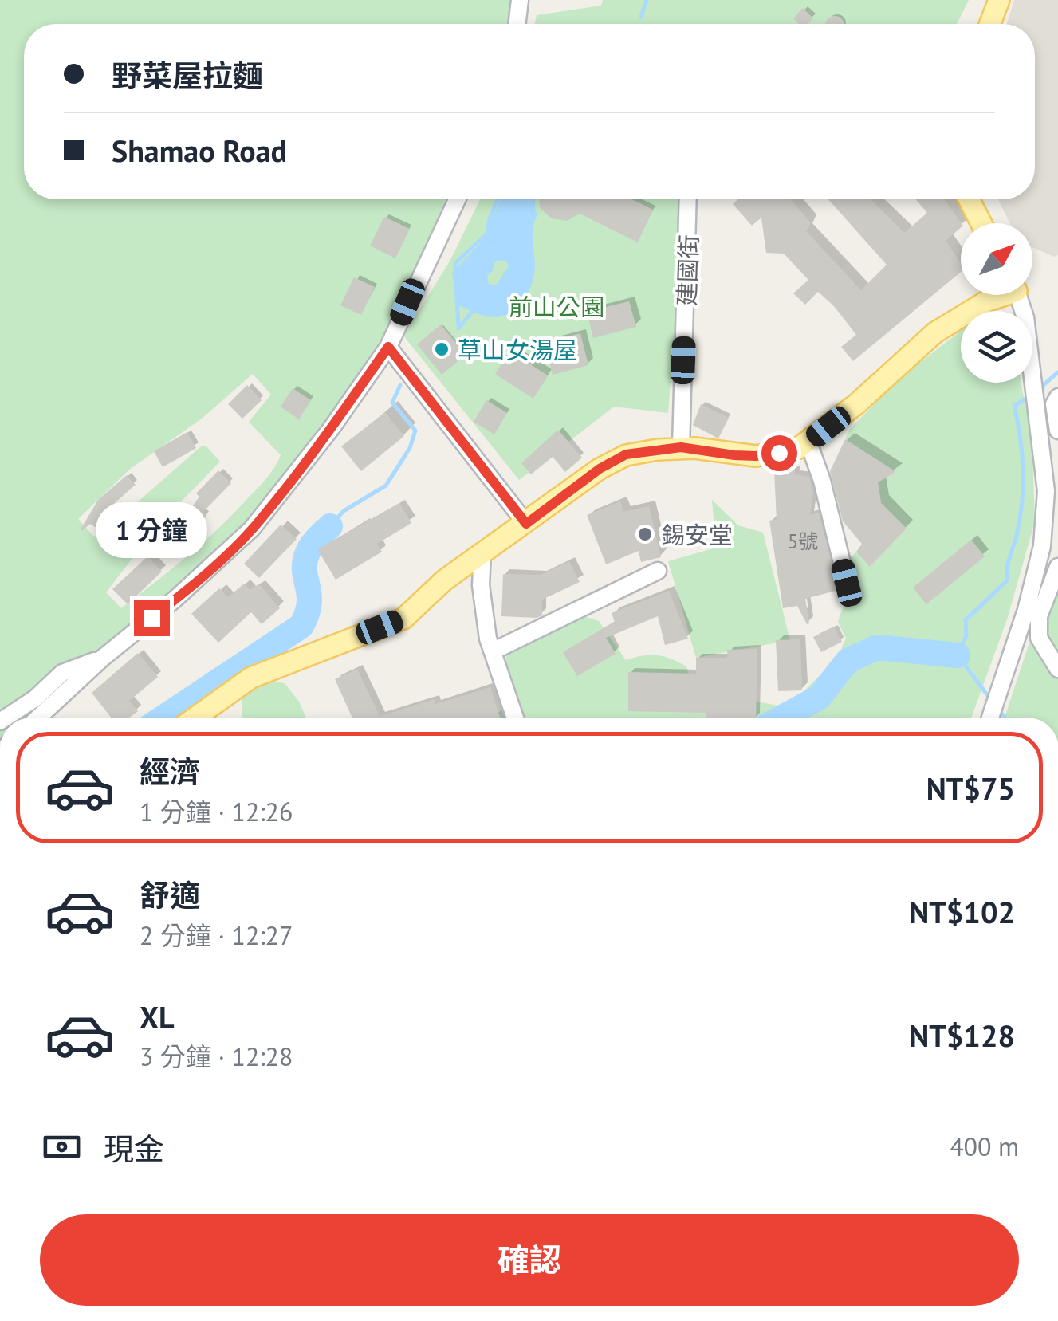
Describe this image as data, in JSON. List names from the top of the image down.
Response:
{
  "streets": {
    "street": ["建國街"]
  },
  "parks": ["前山公園"],
  "places": ["草山女湯屋", "錫安堂"],
  "house_numbers": ["5號"],
  "north": "top right",
  "page": {
    "banner": ["野菜屋拉麵", "Shamao Road"],
    "bubble": "1 分鐘",
    "list": [
      {
        "name": "經濟",
        "note": "1 分鐘 · 12:26",
        "value": "NT$75"
      },
      {
        "name": "舒適",
        "note": "2 分鐘 · 12:27",
        "value": "NT$102"
      },
      {
        "name": "XL",
        "note": "3 分鐘 · 12:28",
        "value": "NT$128"
      }
    ],
    "pay": ["現金", "400 m"],
    "buttons": "確認"
  }
}
